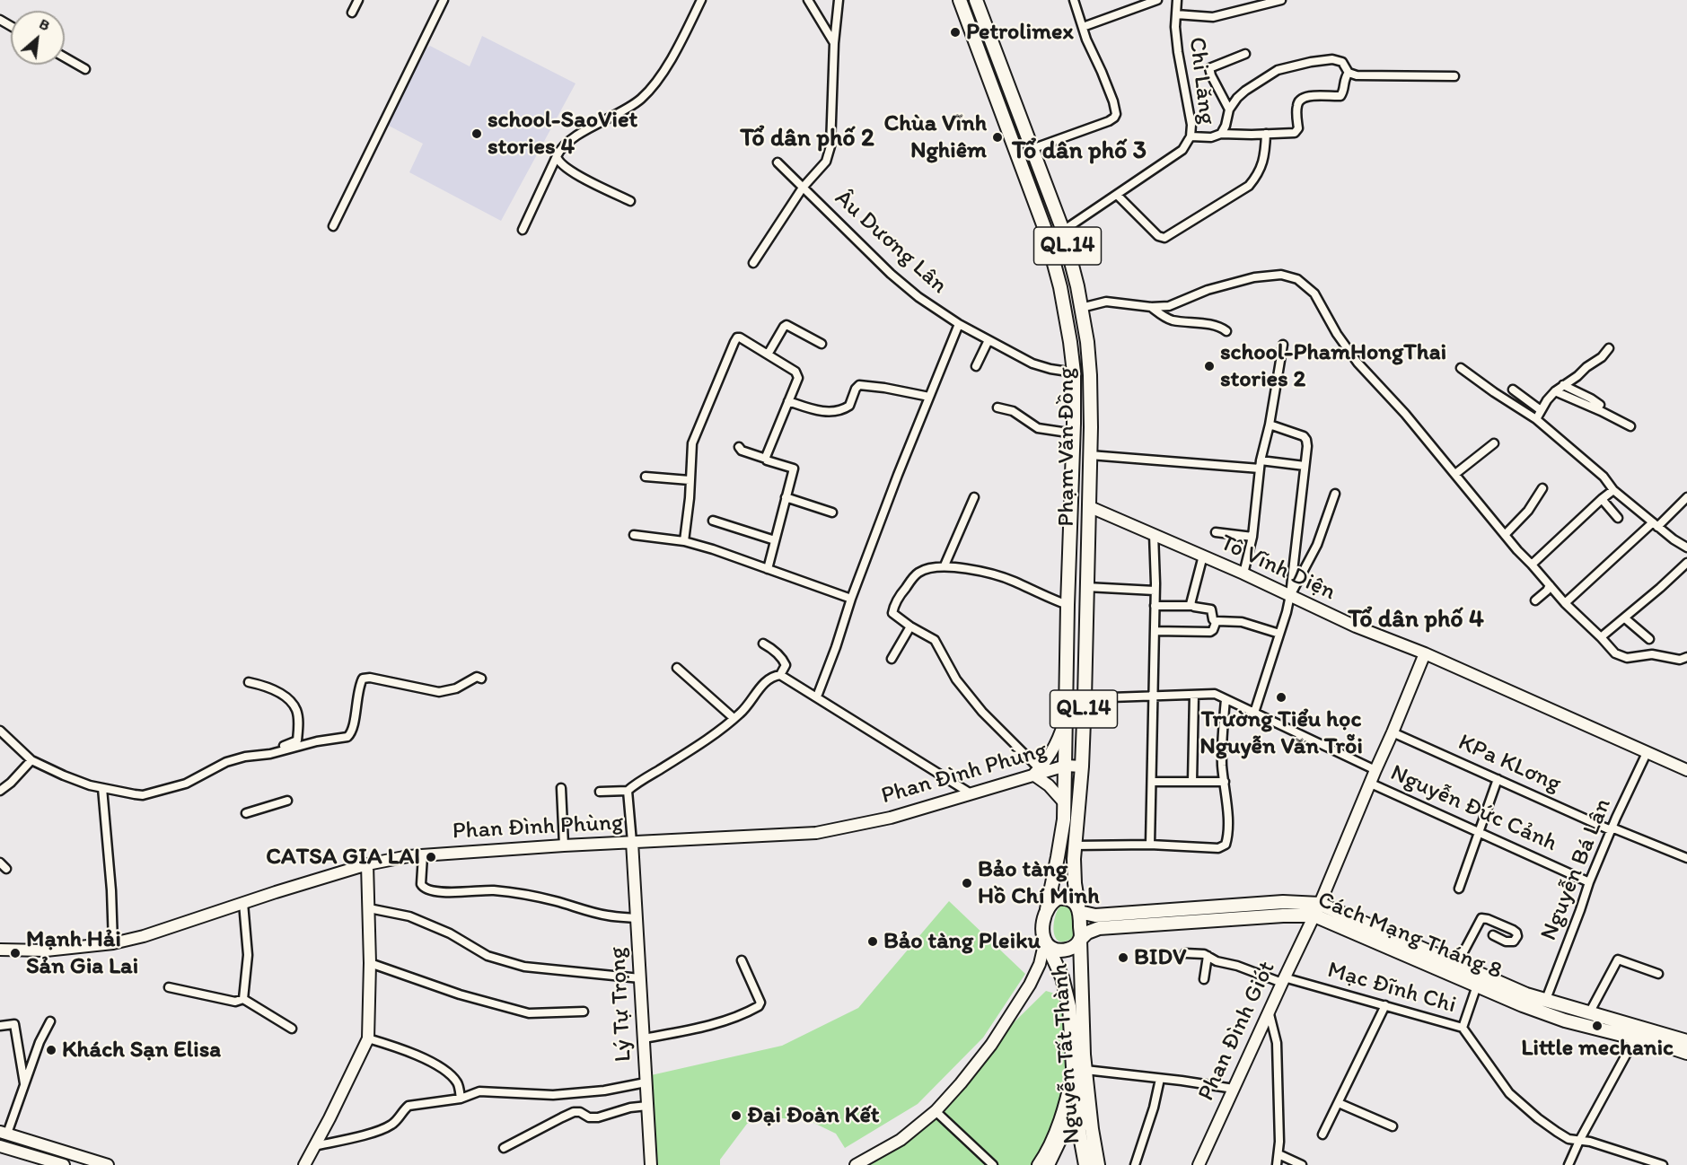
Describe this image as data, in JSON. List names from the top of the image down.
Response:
{
  "streets": {
    "main road": [
      "QL.14",
      "Phạm Văn Đồng",
      "Cách Mạng Tháng 8",
      "Nguyễn Tất Thành"
    ],
    "street": [
      "Chi Lăng",
      "Âu Dương Lân",
      "Tô Vĩnh Diện",
      "KPa KLơng",
      "Phan Đình Phùng",
      "Nguyễn Đức Cảnh",
      "Nguyễn Bá Lân",
      "Mạc Đĩnh Chi",
      "Lý Tự Trọng",
      "Phan Đình Giót"
    ]
  },
  "crossings": [
    ["Chi Lăng", "Phạm Văn Đồng"],
    ["Âu Dương Lân", "Phạm Văn Đồng"],
    ["Phạm Văn Đồng", "Tô Vĩnh Diện"],
    ["Phạm Văn Đồng", "Phan Đình Phùng"],
    ["Phạm Văn Đồng", "Nguyễn Đức Cảnh"],
    ["Phạm Văn Đồng", "Cách Mạng Tháng 8"],
    ["Phạm Văn Đồng", "Nguyễn Tất Thành"],
    ["Tô Vĩnh Diện", "Nguyễn Bá Lân"],
    ["KPa KLơng", "Nguyễn Bá Lân"],
    ["Phan Đình Phùng", "Lý Tự Trọng"],
    ["Nguyễn Đức Cảnh", "Nguyễn Bá Lân"],
    ["Nguyễn Bá Lân", "Cách Mạng Tháng 8"],
    ["Cách Mạng Tháng 8", "Phan Đình Giót"],
    ["Cách Mạng Tháng 8", "Nguyễn Tất Thành"],
    ["Mạc Đĩnh Chi", "Phan Đình Giót"]
  ],
  "districts": ["Tổ dân phố 2", "Tổ dân phố 3", "Tổ dân phố 4"],
  "places": [
    "Petrolimex",
    "school-SaoViet stories 4",
    "Chùa Vĩnh Nghiêm",
    "school-PhamHongThai stories 2",
    "Trường Tiểu học Nguyễn Văn Trỗi",
    "CATSA GIA LAI",
    "Bảo tàng Hồ Chí Minh",
    "Bảo tàng Pleiku",
    "Mạnh Hải Sản Gia Lai",
    "BIDV",
    "Little mechanic",
    "Khách Sạn Elisa",
    "Đại Đoàn Kết"
  ],
  "north": "top right"
}
